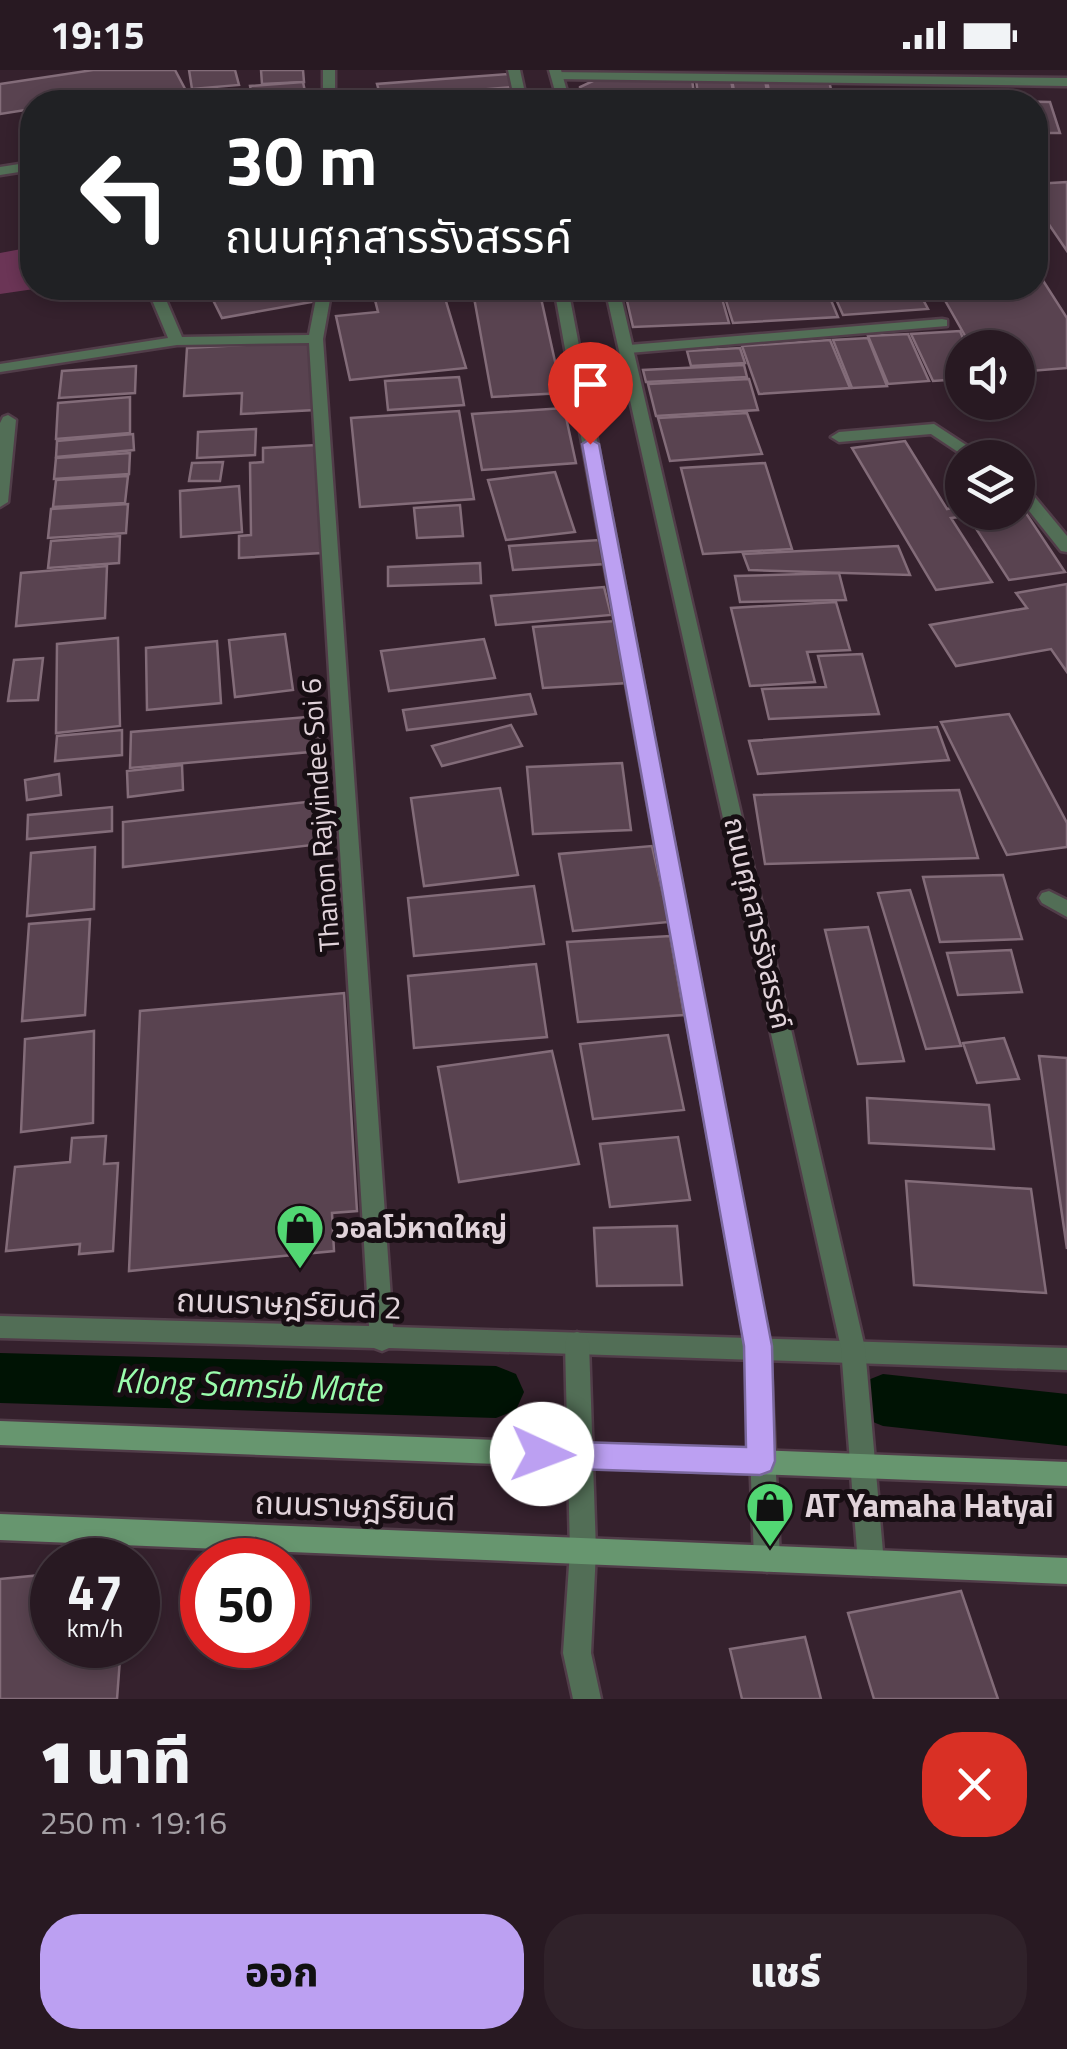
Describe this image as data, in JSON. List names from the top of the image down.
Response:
{
  "streets": {
    "main road": ["ถนนราษฎร์ยินดี"],
    "street": ["Thanon Rajyindee Soi 6", "ถนนศุภสารรังสรรค์", "ถนนราษฎร์ยินดี 2"]
  },
  "crossings": [
    ["Thanon Rajyindee Soi 6", "ถนนราษฎร์ยินดี 2"],
    ["ถนนศุภสารรังสรรค์", "ถนนราษฎร์ยินดี 2"],
    ["ถนนศุภสารรังสรรค์", "ถนนราษฎร์ยินดี"]
  ],
  "water": ["Klong Samsib Mate"],
  "places": {
    "shop": ["วอลโว่หาดใหญ่", "AT Yamaha Hatyai"]
  },
  "page": {
    "status": "19:15",
    "turn": ["30 m", "ถนนศุภสารรังสรรค์"],
    "speed": "47 km/h",
    "limit": "50",
    "heading": ["1 นาที", "250 m · 19:16"],
    "buttons": ["ออก", "แชร์"]
  }
}
